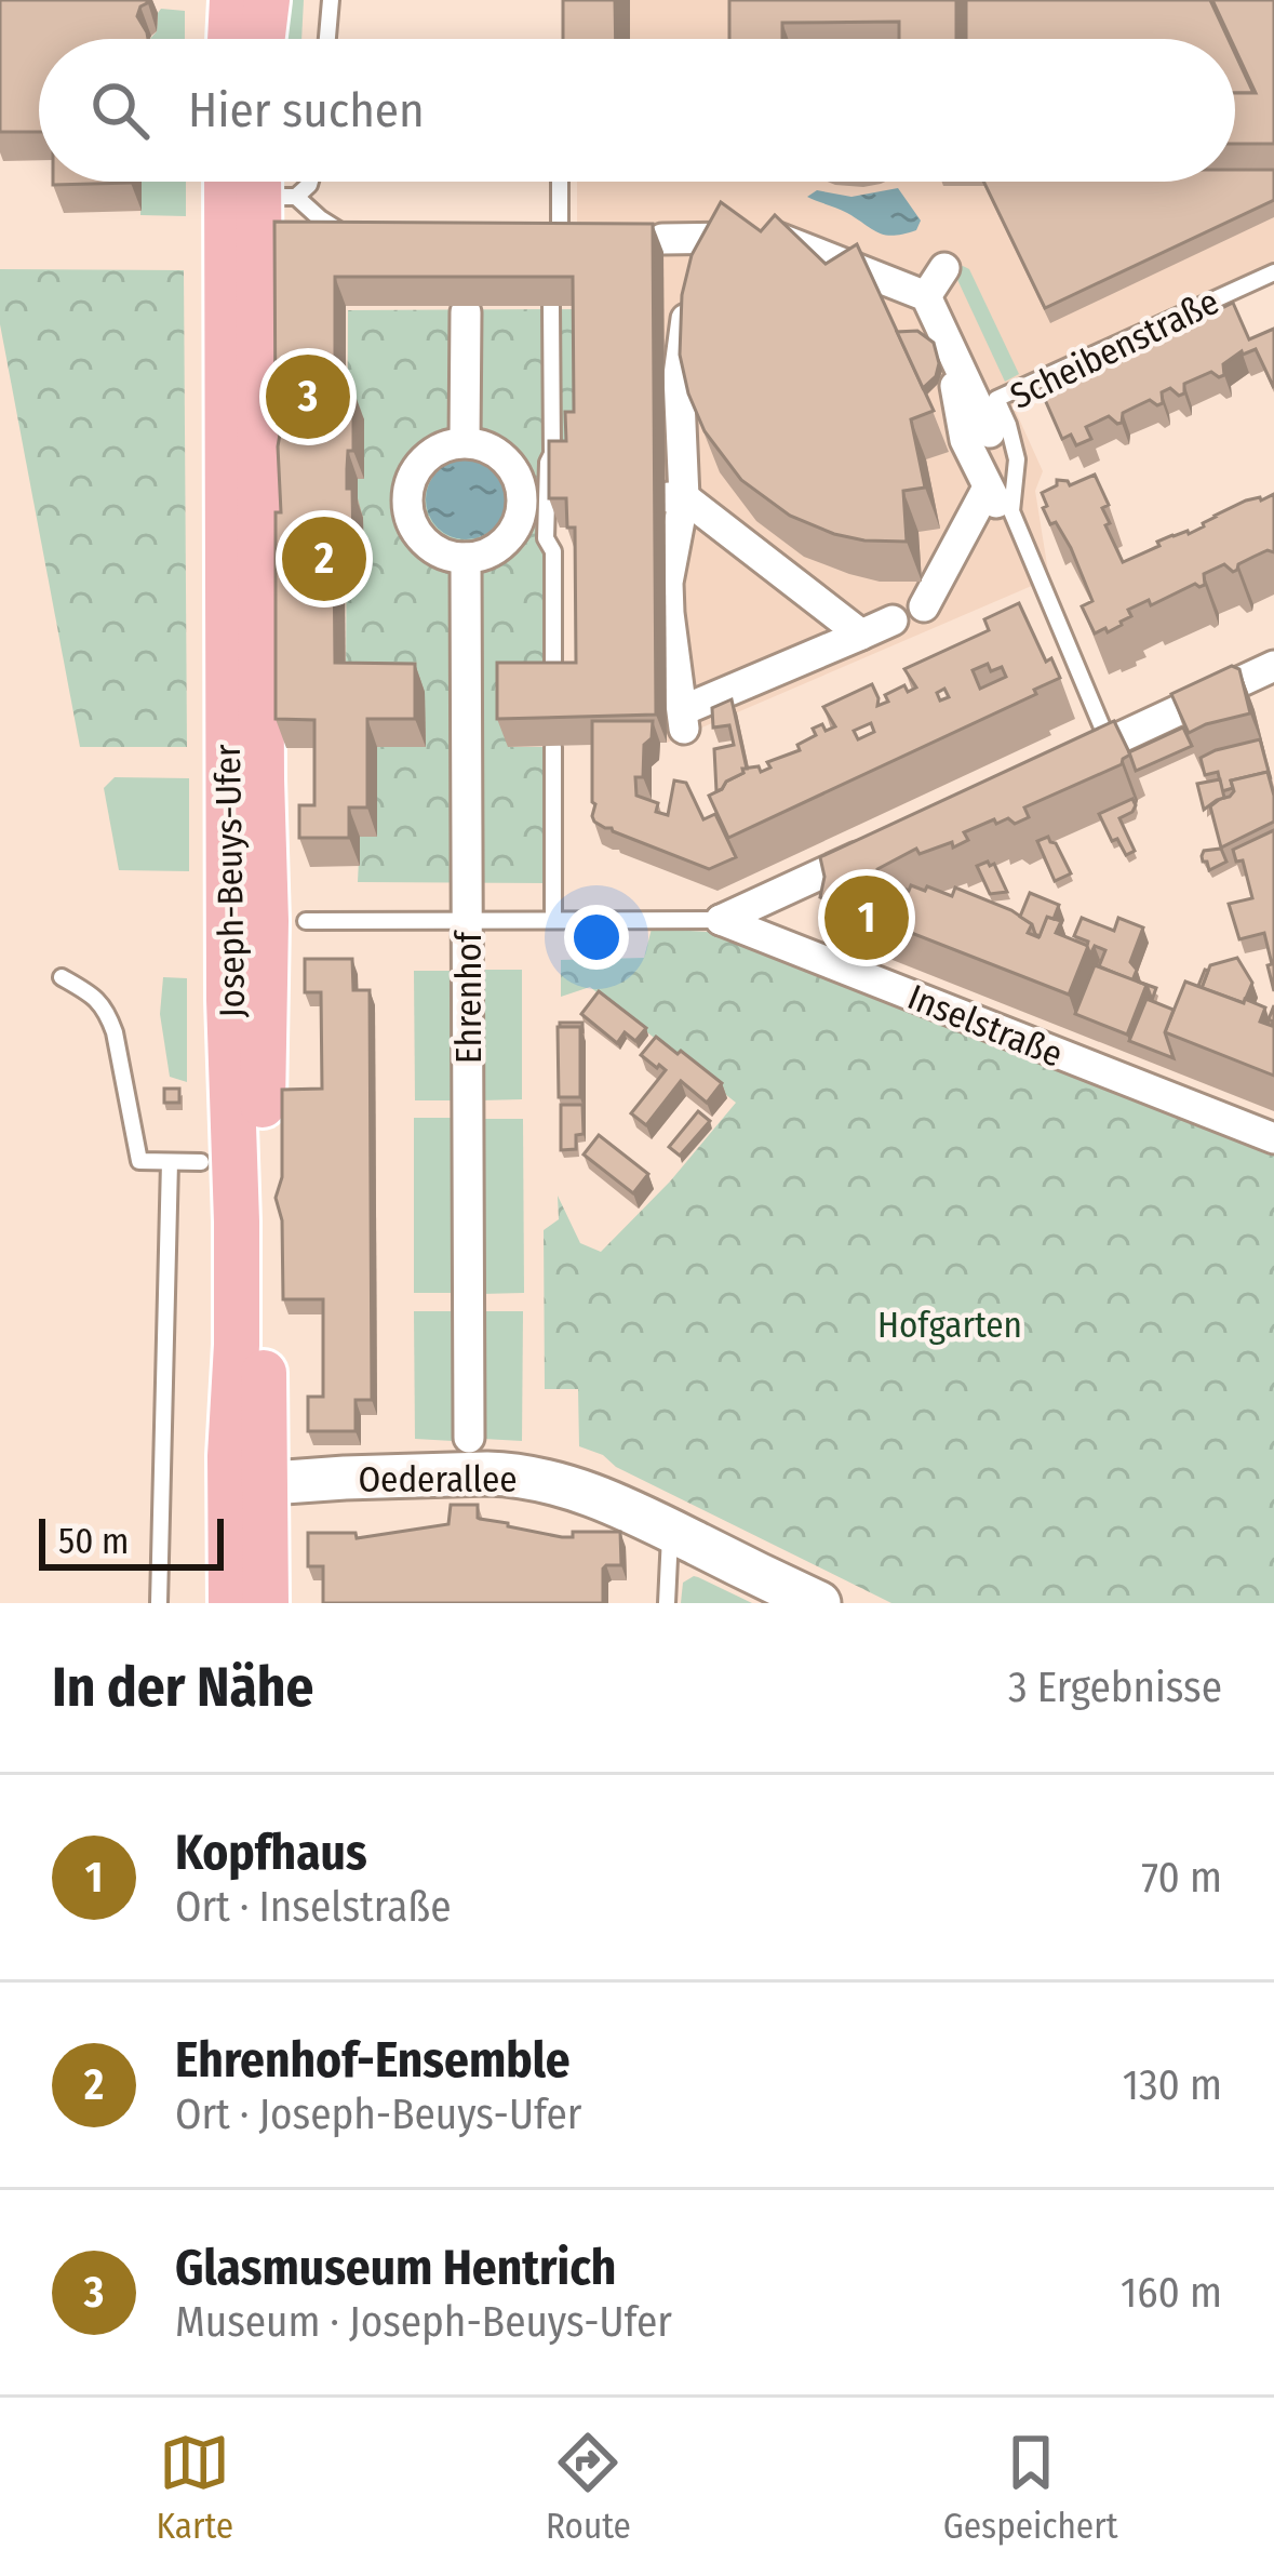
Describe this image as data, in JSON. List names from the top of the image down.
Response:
{
  "streets": {
    "main road": ["Joseph-Beuys-Ufer", "Oederallee"],
    "street": ["Ehrenhof", "Inselstraße"],
    "lane": ["Scheibenstraße"]
  },
  "crossings": [
    ["Joseph-Beuys-Ufer", "Oederallee"],
    ["Ehrenhof", "Inselstraße"]
  ],
  "parks": ["Hofgarten"],
  "scale_bar": "50 m",
  "page": {
    "search": "Hier suchen",
    "pins": ["3", "2", "1"],
    "scale": "50 m",
    "heading": ["In der Nähe", "3 Ergebnisse"],
    "list": [
      {
        "mark": "1",
        "name": "Kopfhaus",
        "note": "Ort · Inselstraße",
        "value": "70 m"
      },
      {
        "mark": "2",
        "name": "Ehrenhof-Ensemble",
        "note": "Ort · Joseph-Beuys-Ufer",
        "value": "130 m"
      },
      {
        "mark": "3",
        "name": "Glasmuseum Hentrich",
        "note": "Museum · Joseph-Beuys-Ufer",
        "value": "160 m"
      }
    ],
    "nav": ["Karte", "Route", "Gespeichert"]
  }
}
